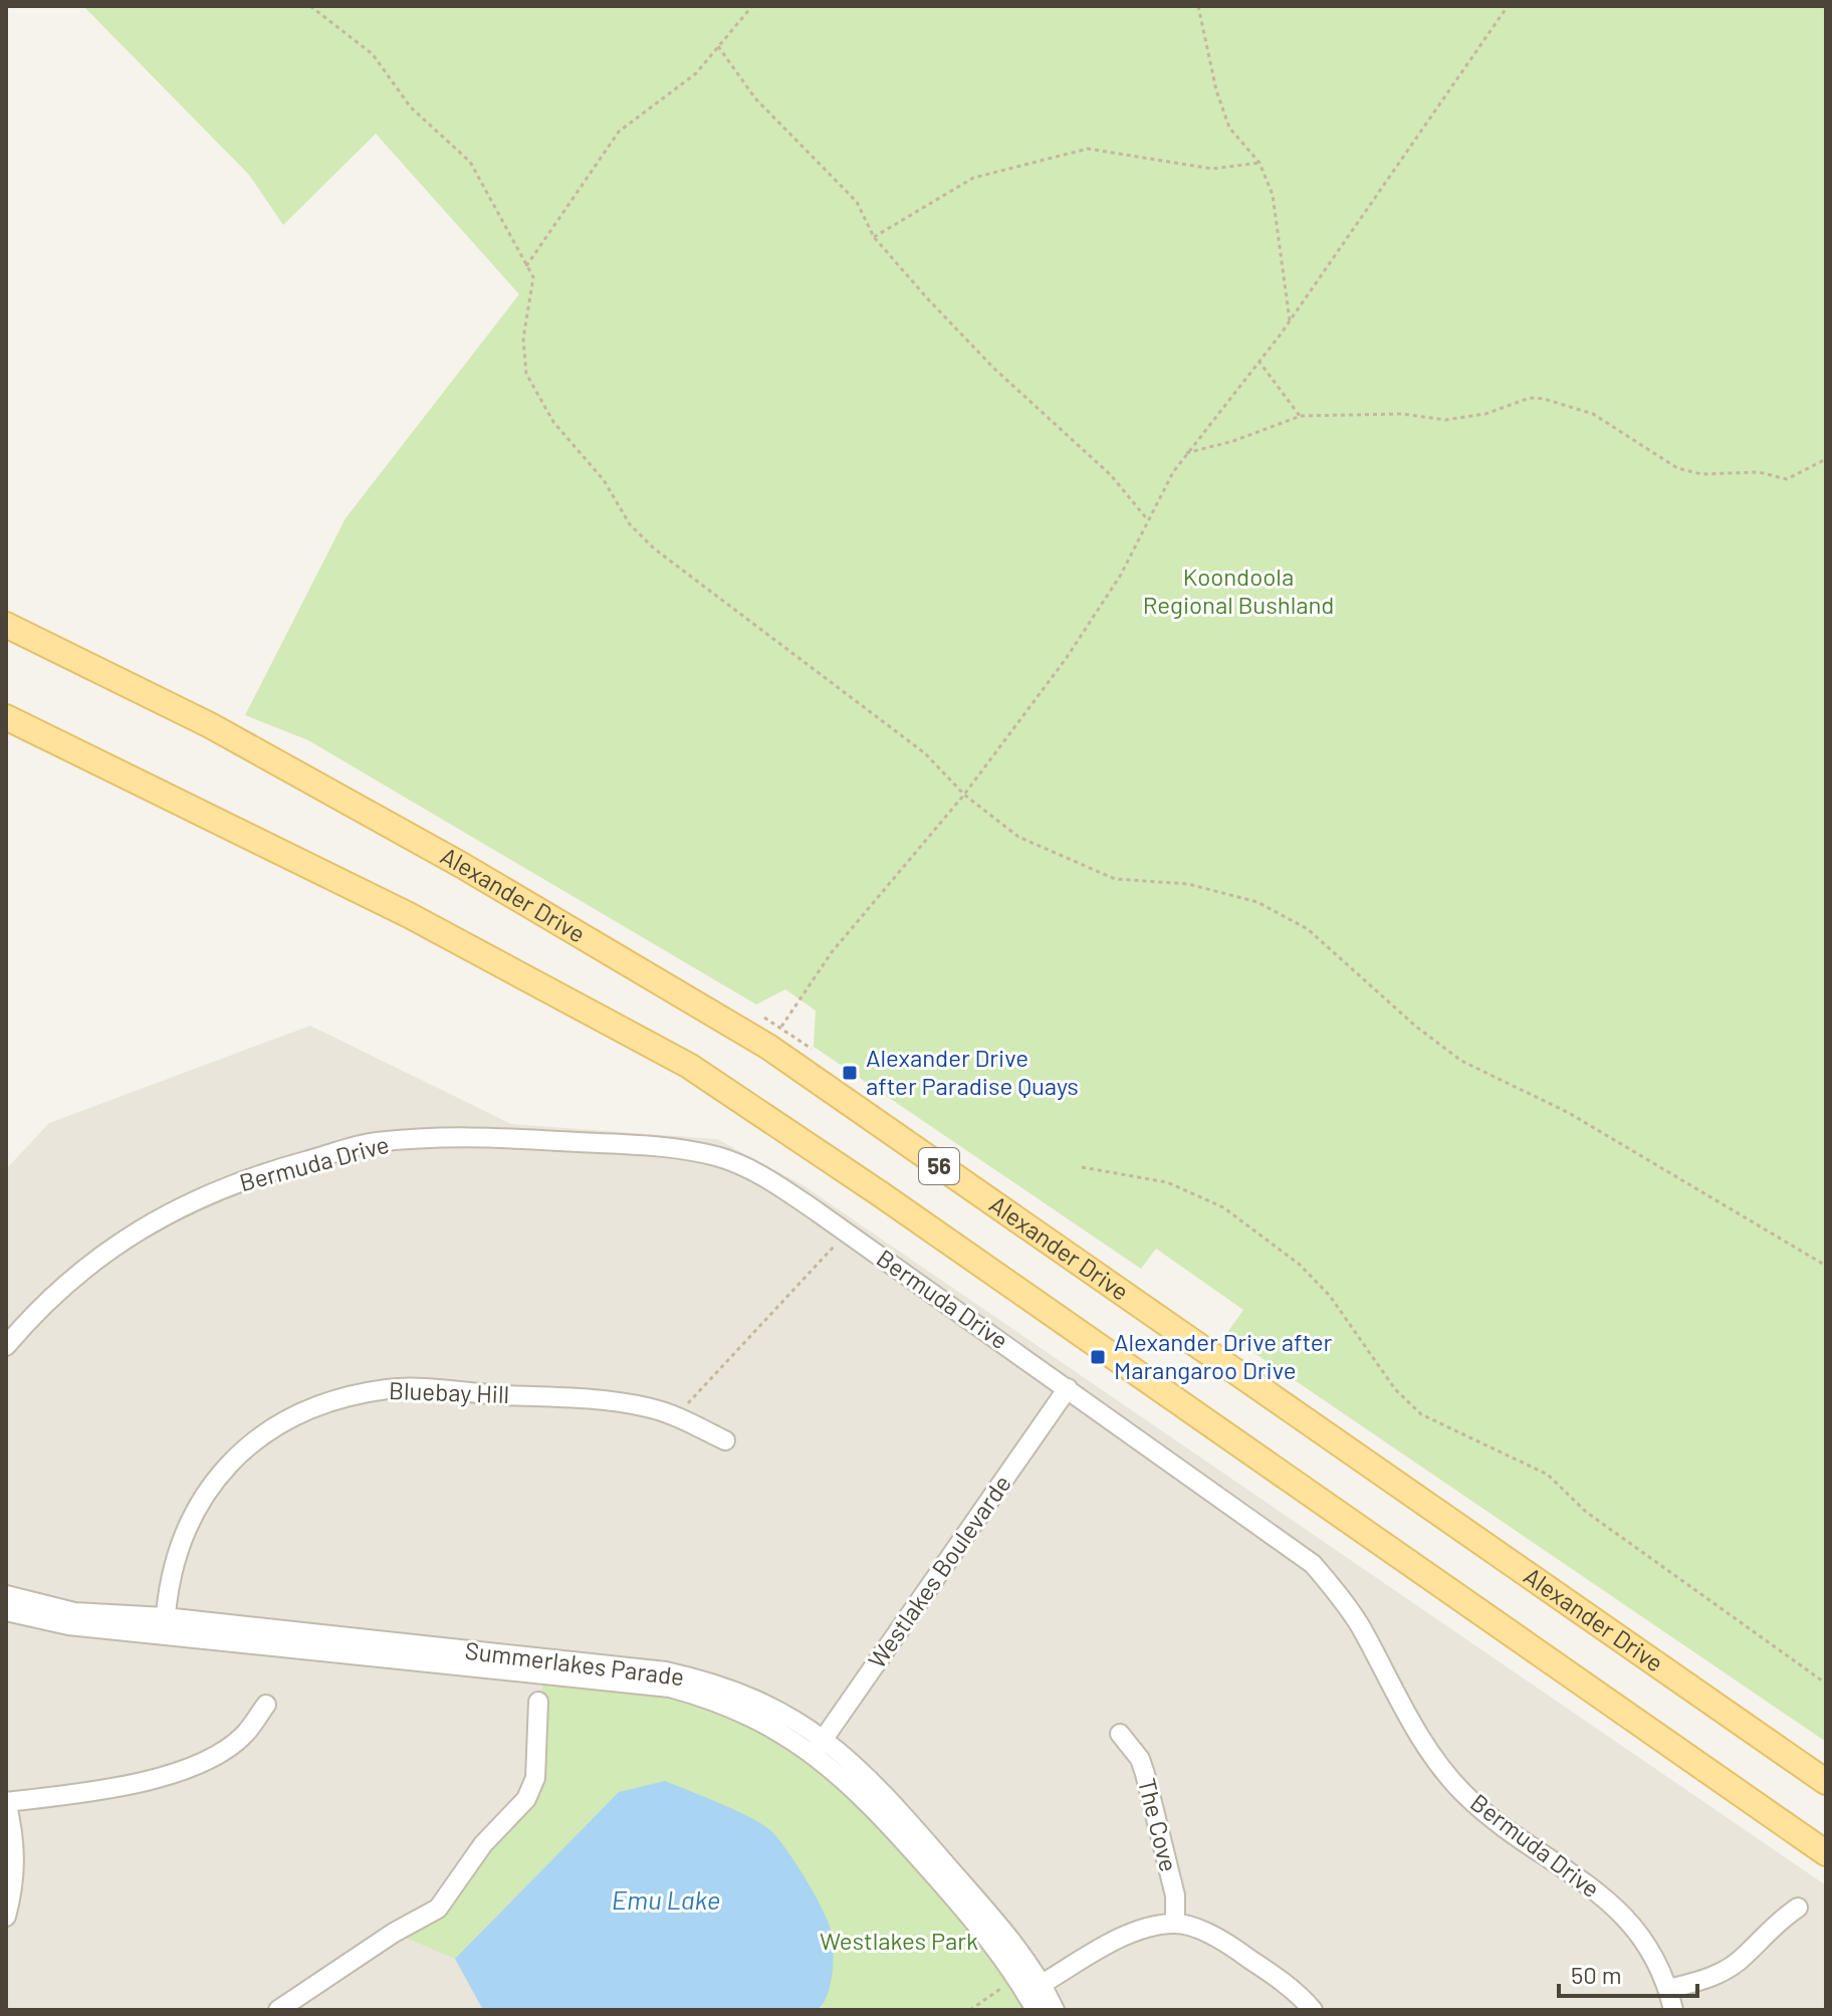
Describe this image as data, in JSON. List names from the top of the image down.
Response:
{
  "streets": {
    "main road": ["Alexander Drive", "56"],
    "street": [
      "Bermuda Drive",
      "Bluebay Hill",
      "Westlakes Boulevarde",
      "Summerlakes Parade",
      "The Cove"
    ]
  },
  "crossings": [
    ["Bermuda Drive", "Westlakes Boulevarde"],
    ["Bluebay Hill", "Summerlakes Parade"],
    ["Westlakes Boulevarde", "Summerlakes Parade"]
  ],
  "water": ["Emu Lake"],
  "parks": ["Koondoola Regional Bushland", "Westlakes Park"],
  "places": {
    "transit": ["Alexander Drive after Paradise Quays", "Alexander Drive after Marangaroo Drive"]
  },
  "scale_bar": "50 m"
}
